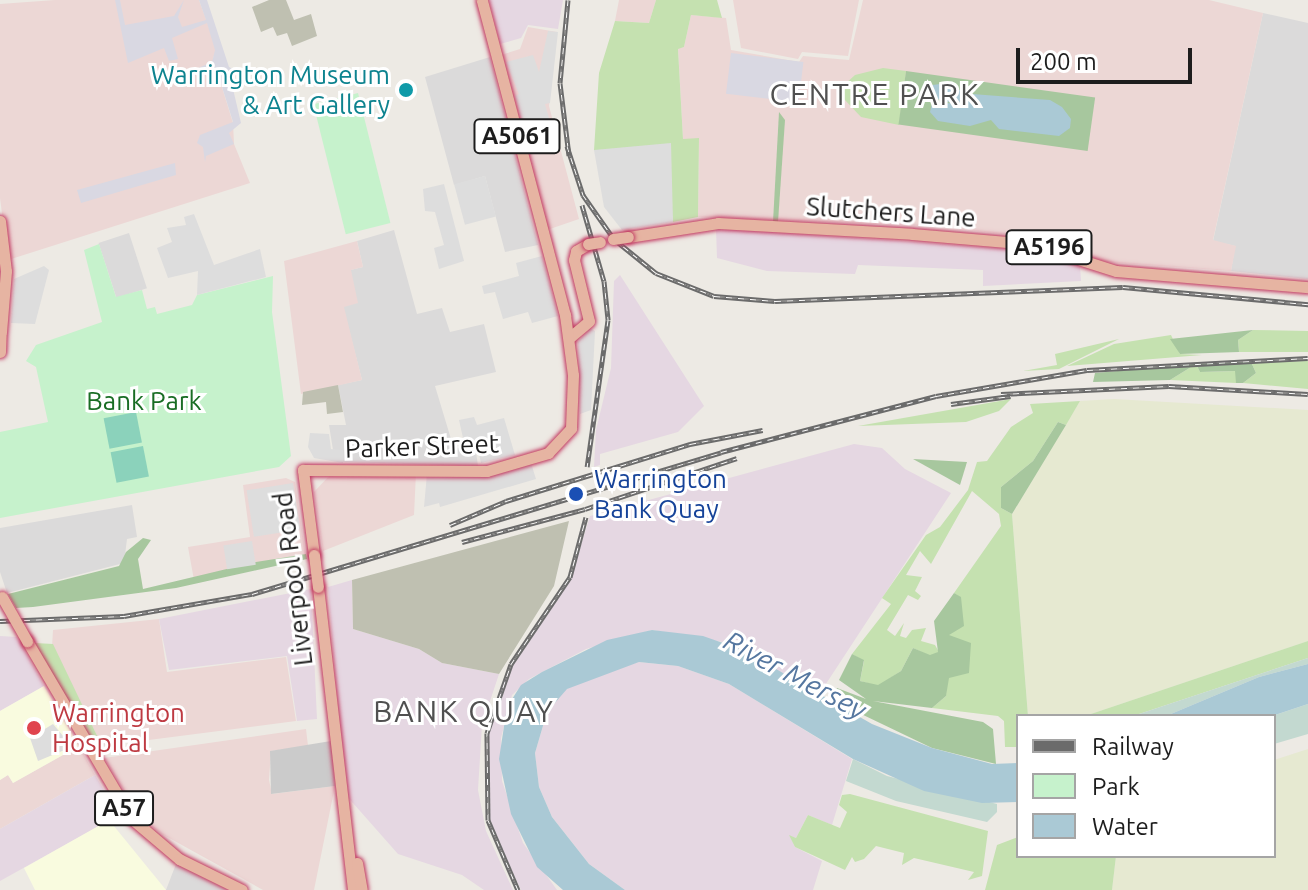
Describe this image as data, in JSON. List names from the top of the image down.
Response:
{
  "streets": {
    "highway": [
      "A5061",
      "Slutchers Lane",
      "A5196",
      "Parker Street",
      "Liverpool Road",
      "A57"
    ]
  },
  "crossings": [
    ["A5061", "Slutchers Lane"],
    ["A5061", "Parker Street"],
    ["A5061", "Liverpool Road"],
    ["Slutchers Lane", "Parker Street"],
    ["Parker Street", "Liverpool Road"]
  ],
  "districts": ["CENTRE PARK", "BANK QUAY"],
  "water": ["River Mersey"],
  "parks": ["Bank Park"],
  "places": ["Warrington Museum & Art Gallery", "Warrington Bank Quay", "Warrington Hospital"],
  "legend": ["Railway", "Park", "Water"],
  "scale_bar": "200 m"
}
